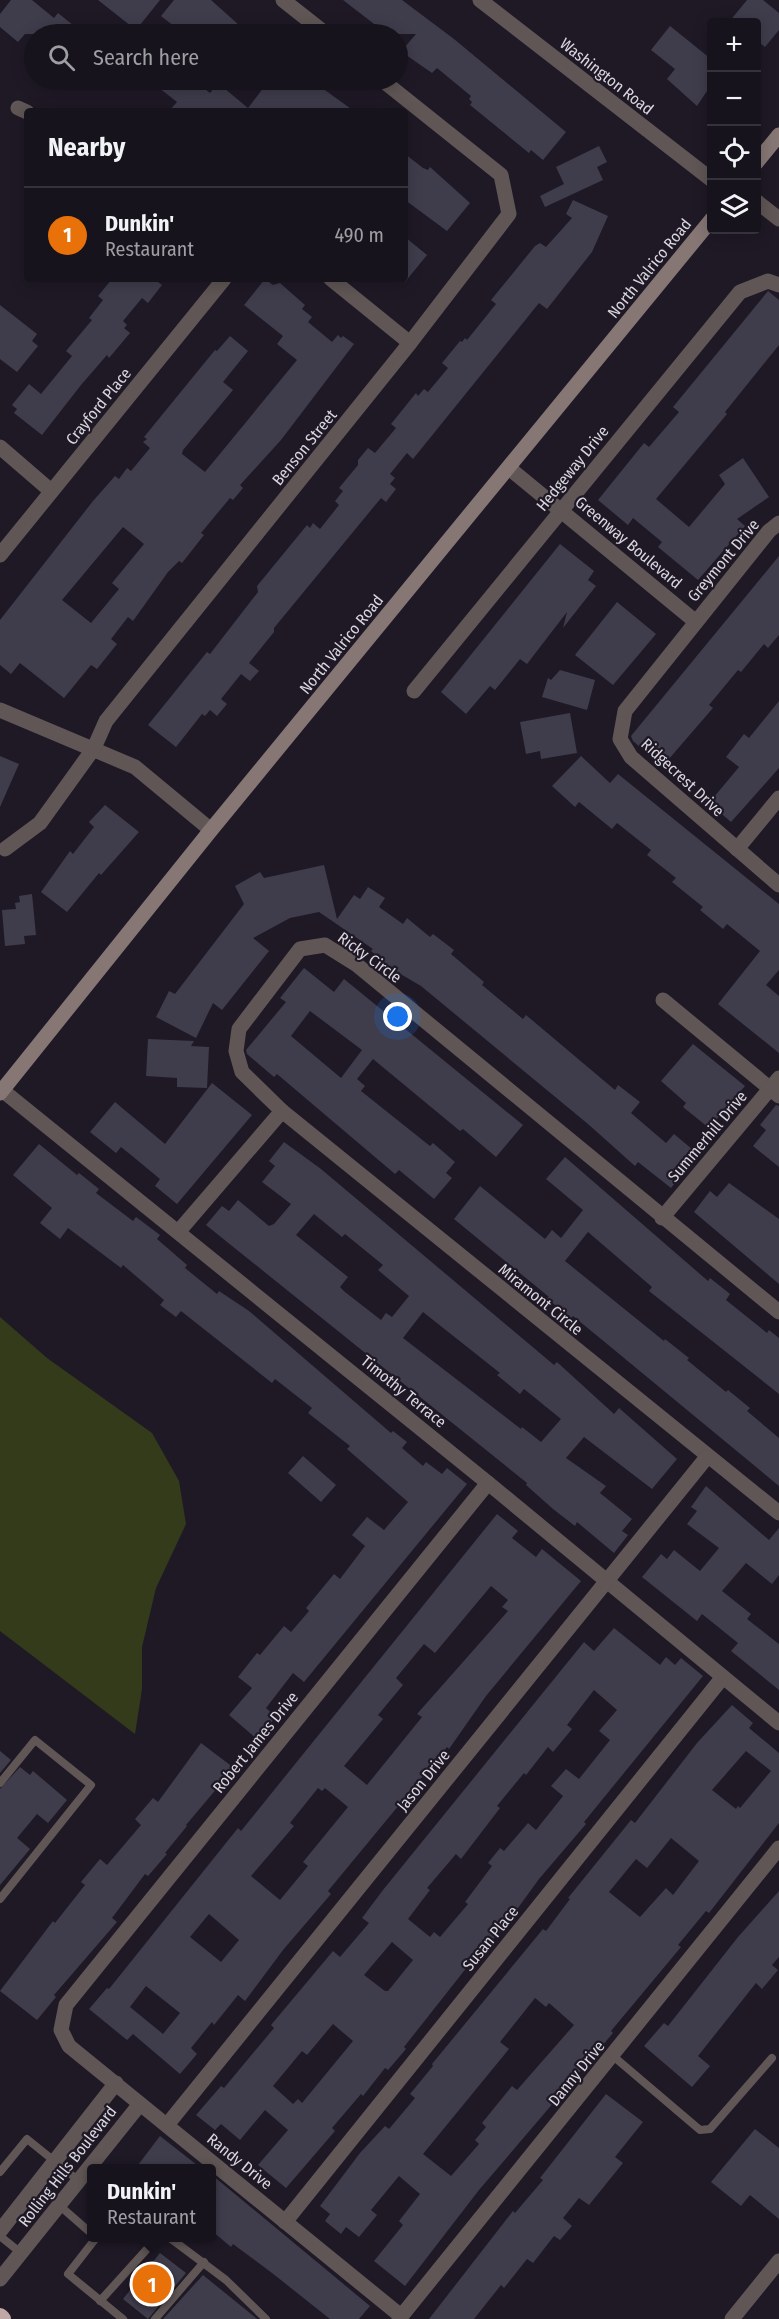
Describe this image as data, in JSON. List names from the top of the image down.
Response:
{
  "streets": {
    "street": [
      "Washington Road",
      "North Valrico Road",
      "Crayford Place",
      "Benson Street",
      "Hedgeway Drive",
      "Greenway Boulevard",
      "Greymont Drive",
      "Ridgecrest Drive",
      "Ricky Circle",
      "Summerhill Drive",
      "Miramont Circle",
      "Timothy Terrace",
      "Robert James Drive",
      "Jason Drive",
      "Susan Place",
      "Danny Drive",
      "Randy Drive",
      "Rolling Hills Boulevard"
    ]
  },
  "crossings": [
    ["North Valrico Road", "Greenway Boulevard"],
    ["North Valrico Road", "Timothy Terrace"],
    ["Hedgeway Drive", "Greenway Boulevard"],
    ["Greenway Boulevard", "Greymont Drive"],
    ["Greenway Boulevard", "Ridgecrest Drive"],
    ["Greymont Drive", "Ridgecrest Drive"],
    ["Ricky Circle", "Summerhill Drive"],
    ["Ricky Circle", "Miramont Circle"],
    ["Miramont Circle", "Jason Drive"],
    ["Timothy Terrace", "Robert James Drive"],
    ["Timothy Terrace", "Jason Drive"],
    ["Timothy Terrace", "Susan Place"],
    ["Robert James Drive", "Randy Drive"],
    ["Jason Drive", "Randy Drive"],
    ["Susan Place", "Randy Drive"],
    ["Danny Drive", "Randy Drive"],
    ["Randy Drive", "Rolling Hills Boulevard"]
  ],
  "page": {
    "map_buttons": ["+", "−"],
    "search": "Search here",
    "heading": "Nearby",
    "list": [
      {
        "mark": "1",
        "name": "Dunkin'",
        "note": "Restaurant",
        "value": "490 m"
      }
    ],
    "popup": ["Dunkin'", "Restaurant"],
    "pins": "1"
  }
}
